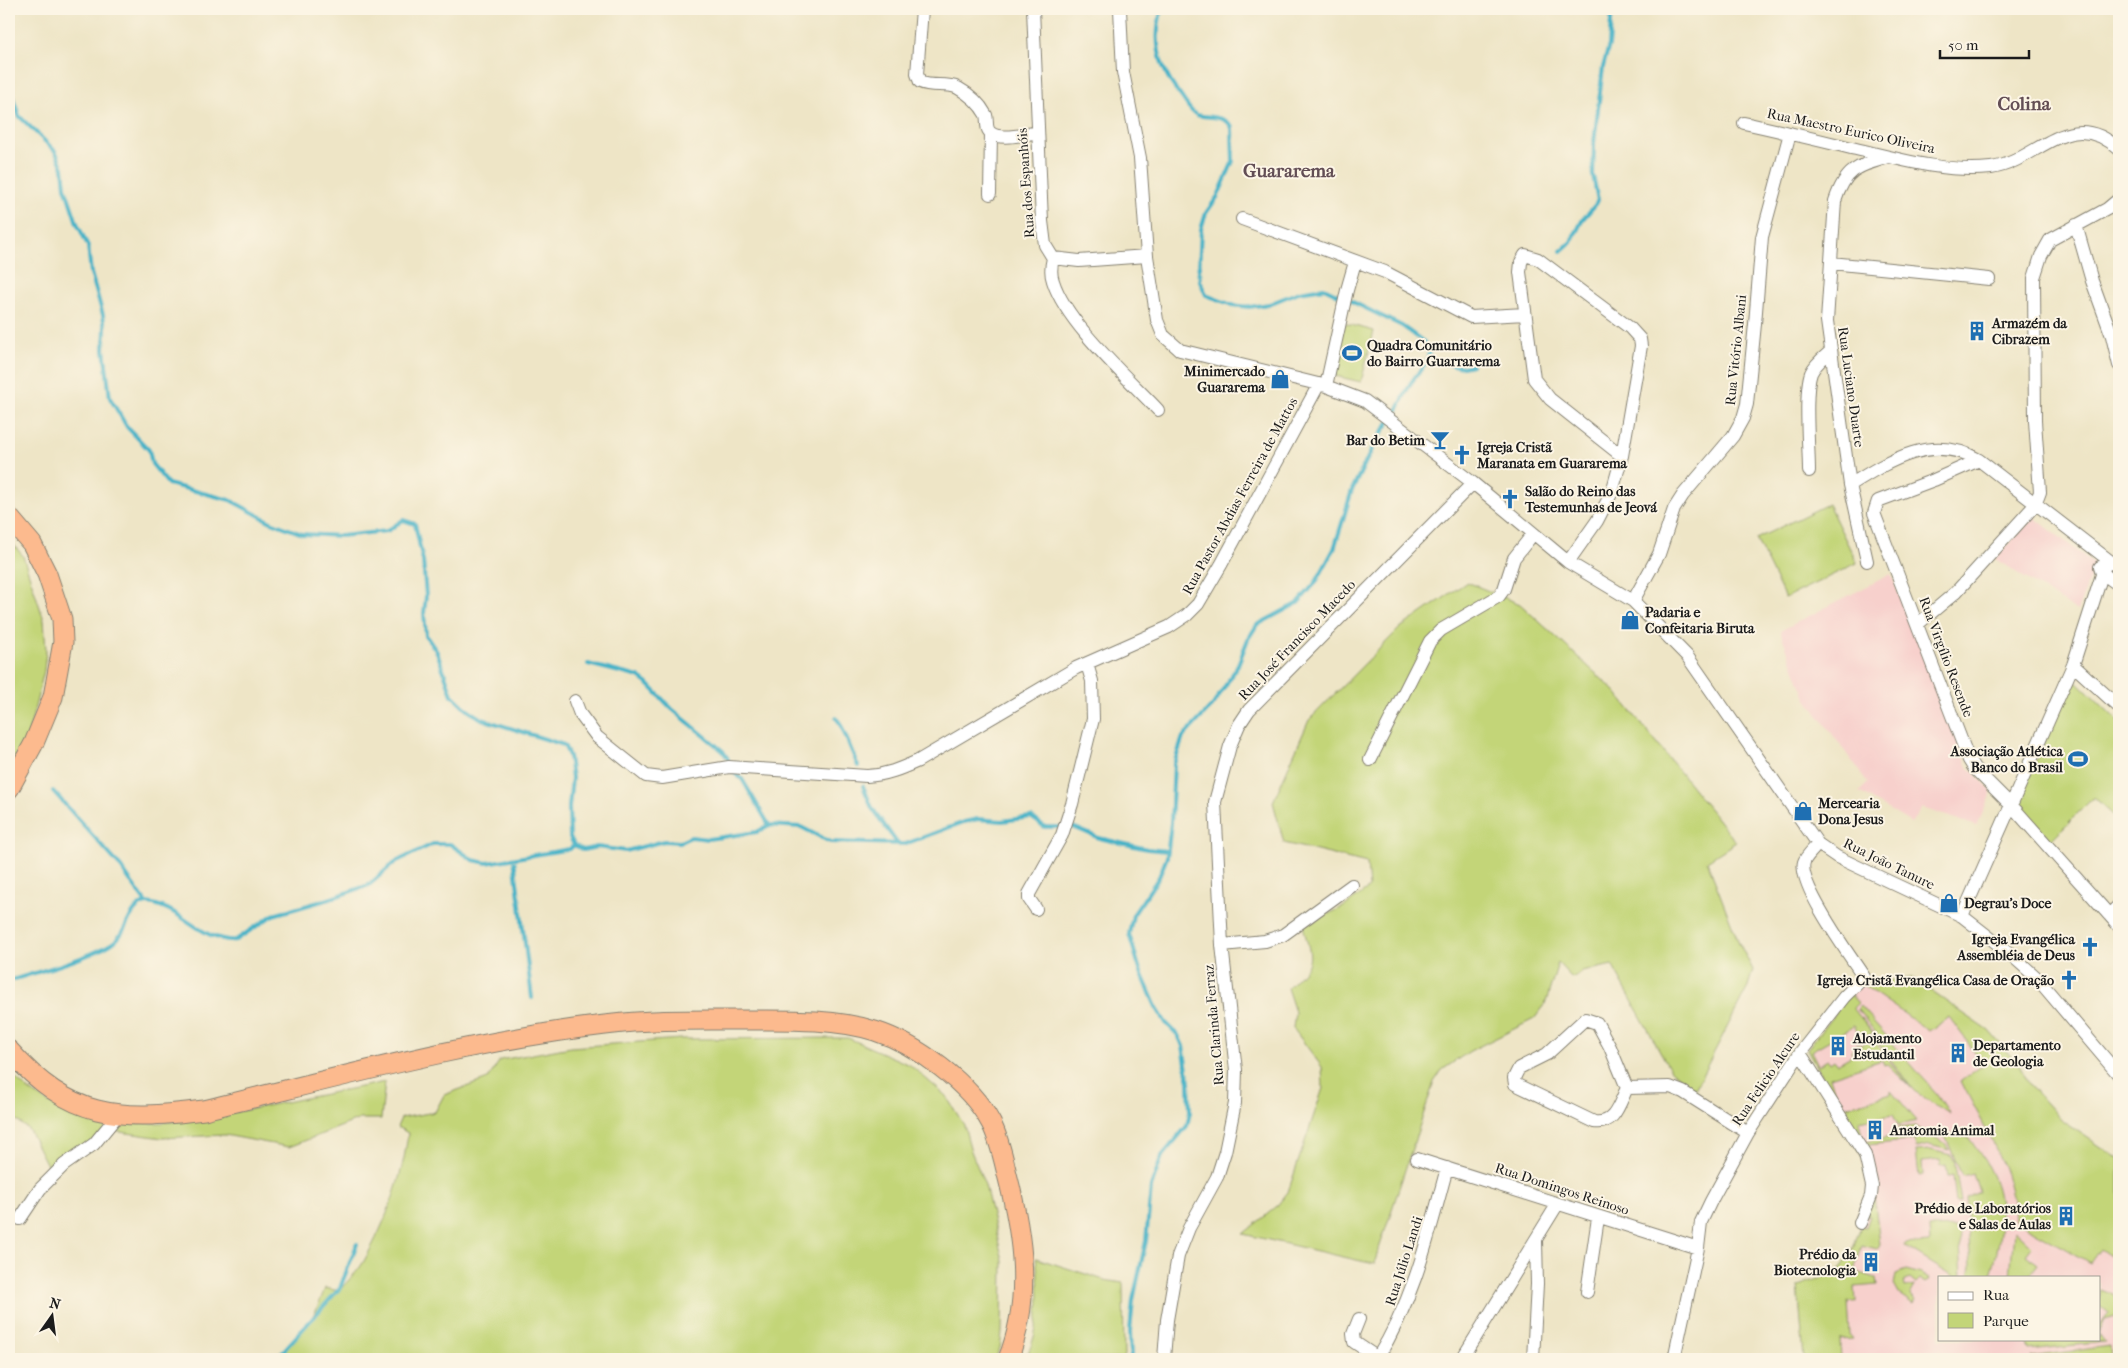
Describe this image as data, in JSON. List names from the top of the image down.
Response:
{
  "streets": {
    "street": [
      "Rua Maestro Eurico Oliveira",
      "Rua dos Espanhóis",
      "Rua Vitório Albani",
      "Rua Luciano Duarte",
      "Rua Pastor Abdias Ferreira de Mattos",
      "Rua José Francisco Macedo",
      "Rua Virgílio Resende",
      "Rua João Tanure",
      "Rua Clarinda Ferraz",
      "Rua Felicio Alcure",
      "Rua Domingos Reinoso",
      "Rua Júlio Landi"
    ]
  },
  "crossings": [
    ["Rua Maestro Eurico Oliveira", "Rua Vitório Albani"],
    ["Rua Maestro Eurico Oliveira", "Rua Luciano Duarte"],
    ["Rua José Francisco Macedo", "Rua Clarinda Ferraz"],
    ["Rua João Tanure", "Rua Felicio Alcure"],
    ["Rua Felicio Alcure", "Rua Domingos Reinoso"],
    ["Rua Domingos Reinoso", "Rua Júlio Landi"]
  ],
  "districts": ["Colina", "Guararema"],
  "places": {
    "building": [
      "Armazém da Cibrazem",
      "Alojamento Estudantil",
      "Departamento de Geologia",
      "Anatomia Animal",
      "Prédio de Laboratórios e Salas de Aulas",
      "Prédio da Biotecnologia"
    ],
    "sports": ["Quadra Comunitário do Bairro Guarrarema", "Associação Atlética Banco do Brasil"],
    "shop": [
      "Minimercado Guararema",
      "Padaria e Confeitaria Biruta",
      "Mercearia Dona Jesus",
      "Degrau's Doce"
    ],
    "bar": ["Bar do Betim"],
    "church": [
      "Igreja Cristã Maranata em Guararema",
      "Salão do Reino das Testemunhas de Jeová",
      "Igreja Evangélica Assembléia de Deus",
      "Igreja Cristã Evangélica Casa de Oração"
    ]
  },
  "legend": ["Rua", "Parque"],
  "scale_bar": "50 m",
  "north": "top"
}
